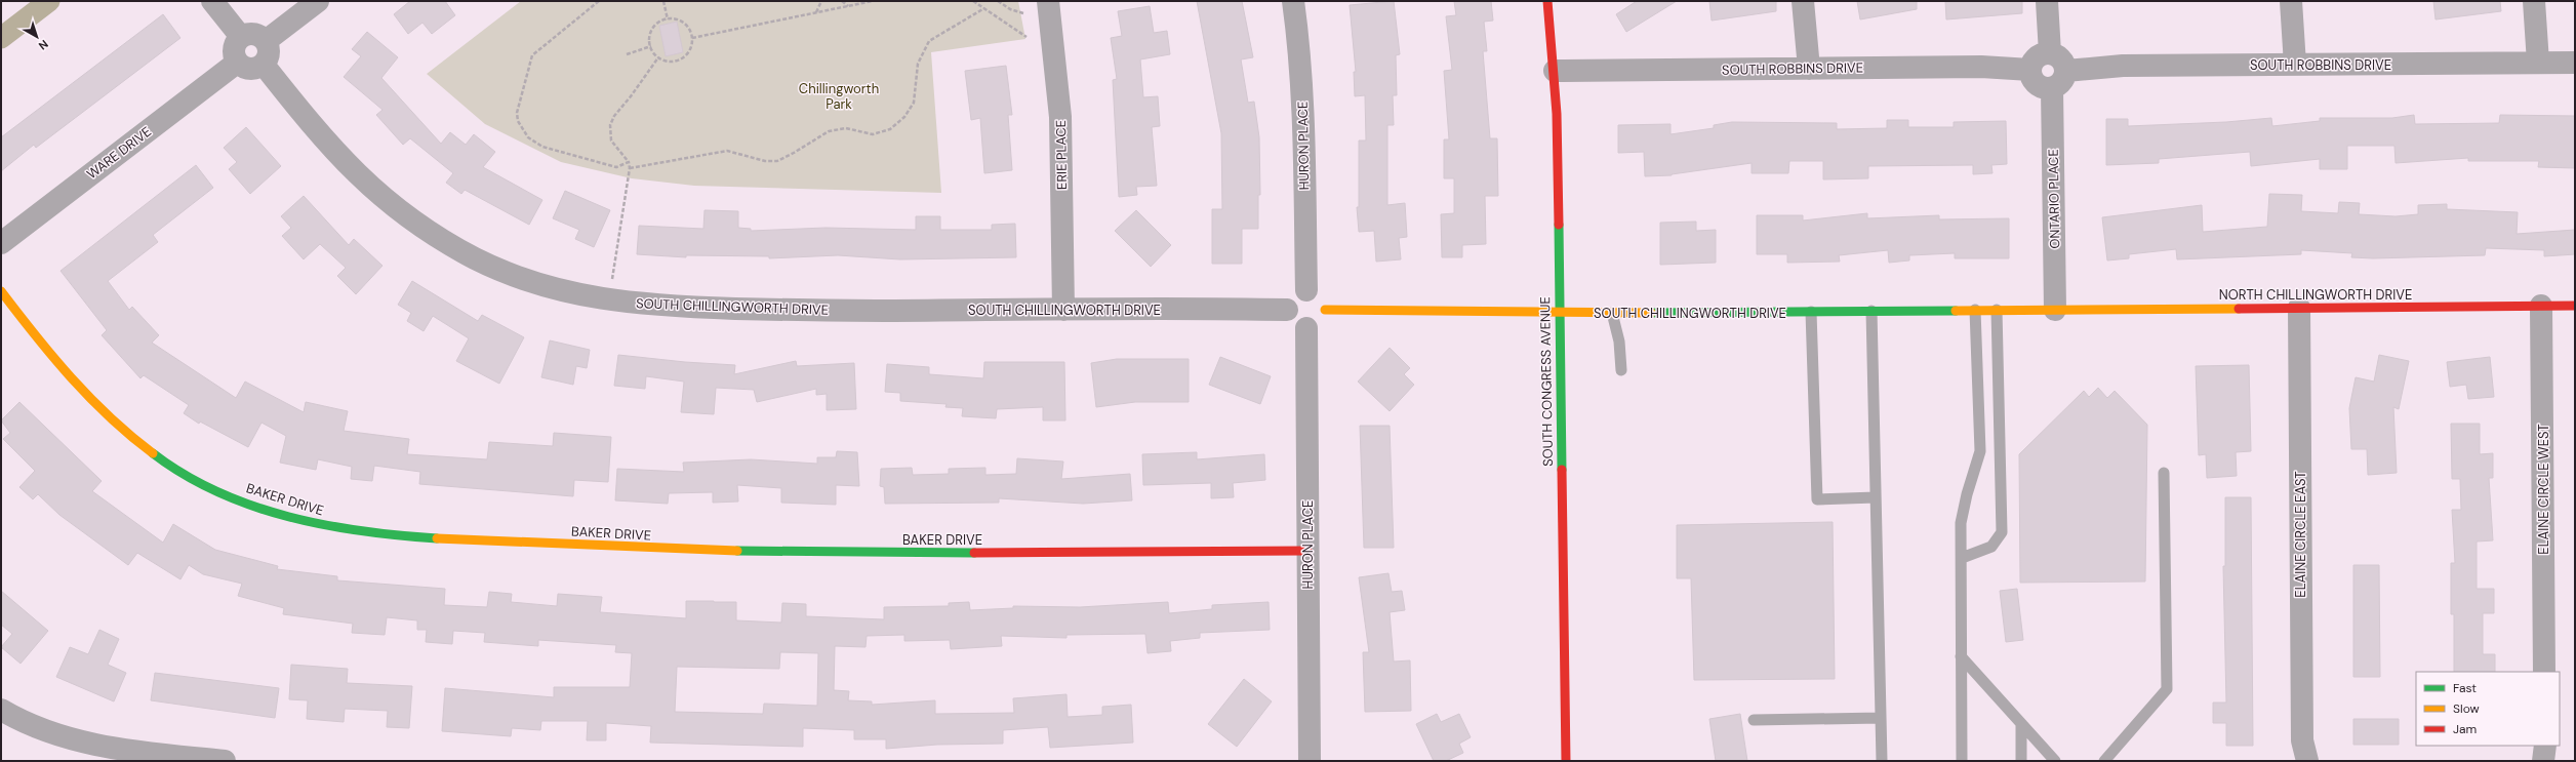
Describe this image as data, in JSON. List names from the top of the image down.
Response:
{
  "streets": {
    "street": [
      "SOUTH ROBBINS DRIVE",
      "HURON PLACE",
      "WARE DRIVE",
      "ERIE PLACE",
      "ONTARIO PLACE",
      "NORTH CHILLINGWORTH DRIVE",
      "SOUTH CHILLINGWORTH DRIVE",
      "SOUTH CONGRESS AVENUE",
      "ELAINE CIRCLE WEST",
      "BAKER DRIVE",
      "ELAINE CIRCLE EAST"
    ]
  },
  "crossings": [
    ["SOUTH ROBBINS DRIVE", "ONTARIO PLACE"],
    ["SOUTH ROBBINS DRIVE", "SOUTH CONGRESS AVENUE"],
    ["HURON PLACE", "SOUTH CHILLINGWORTH DRIVE"],
    ["HURON PLACE", "BAKER DRIVE"],
    ["WARE DRIVE", "SOUTH CHILLINGWORTH DRIVE"],
    ["ERIE PLACE", "SOUTH CHILLINGWORTH DRIVE"],
    ["ONTARIO PLACE", "NORTH CHILLINGWORTH DRIVE"],
    ["ONTARIO PLACE", "SOUTH CHILLINGWORTH DRIVE"],
    ["NORTH CHILLINGWORTH DRIVE", "SOUTH CHILLINGWORTH DRIVE"],
    ["NORTH CHILLINGWORTH DRIVE", "ELAINE CIRCLE WEST"],
    ["NORTH CHILLINGWORTH DRIVE", "ELAINE CIRCLE EAST"],
    ["SOUTH CHILLINGWORTH DRIVE", "SOUTH CONGRESS AVENUE"]
  ],
  "parks": ["Chillingworth Park"],
  "legend": ["Fast", "Slow", "Jam"],
  "north": "bottom right"
}
